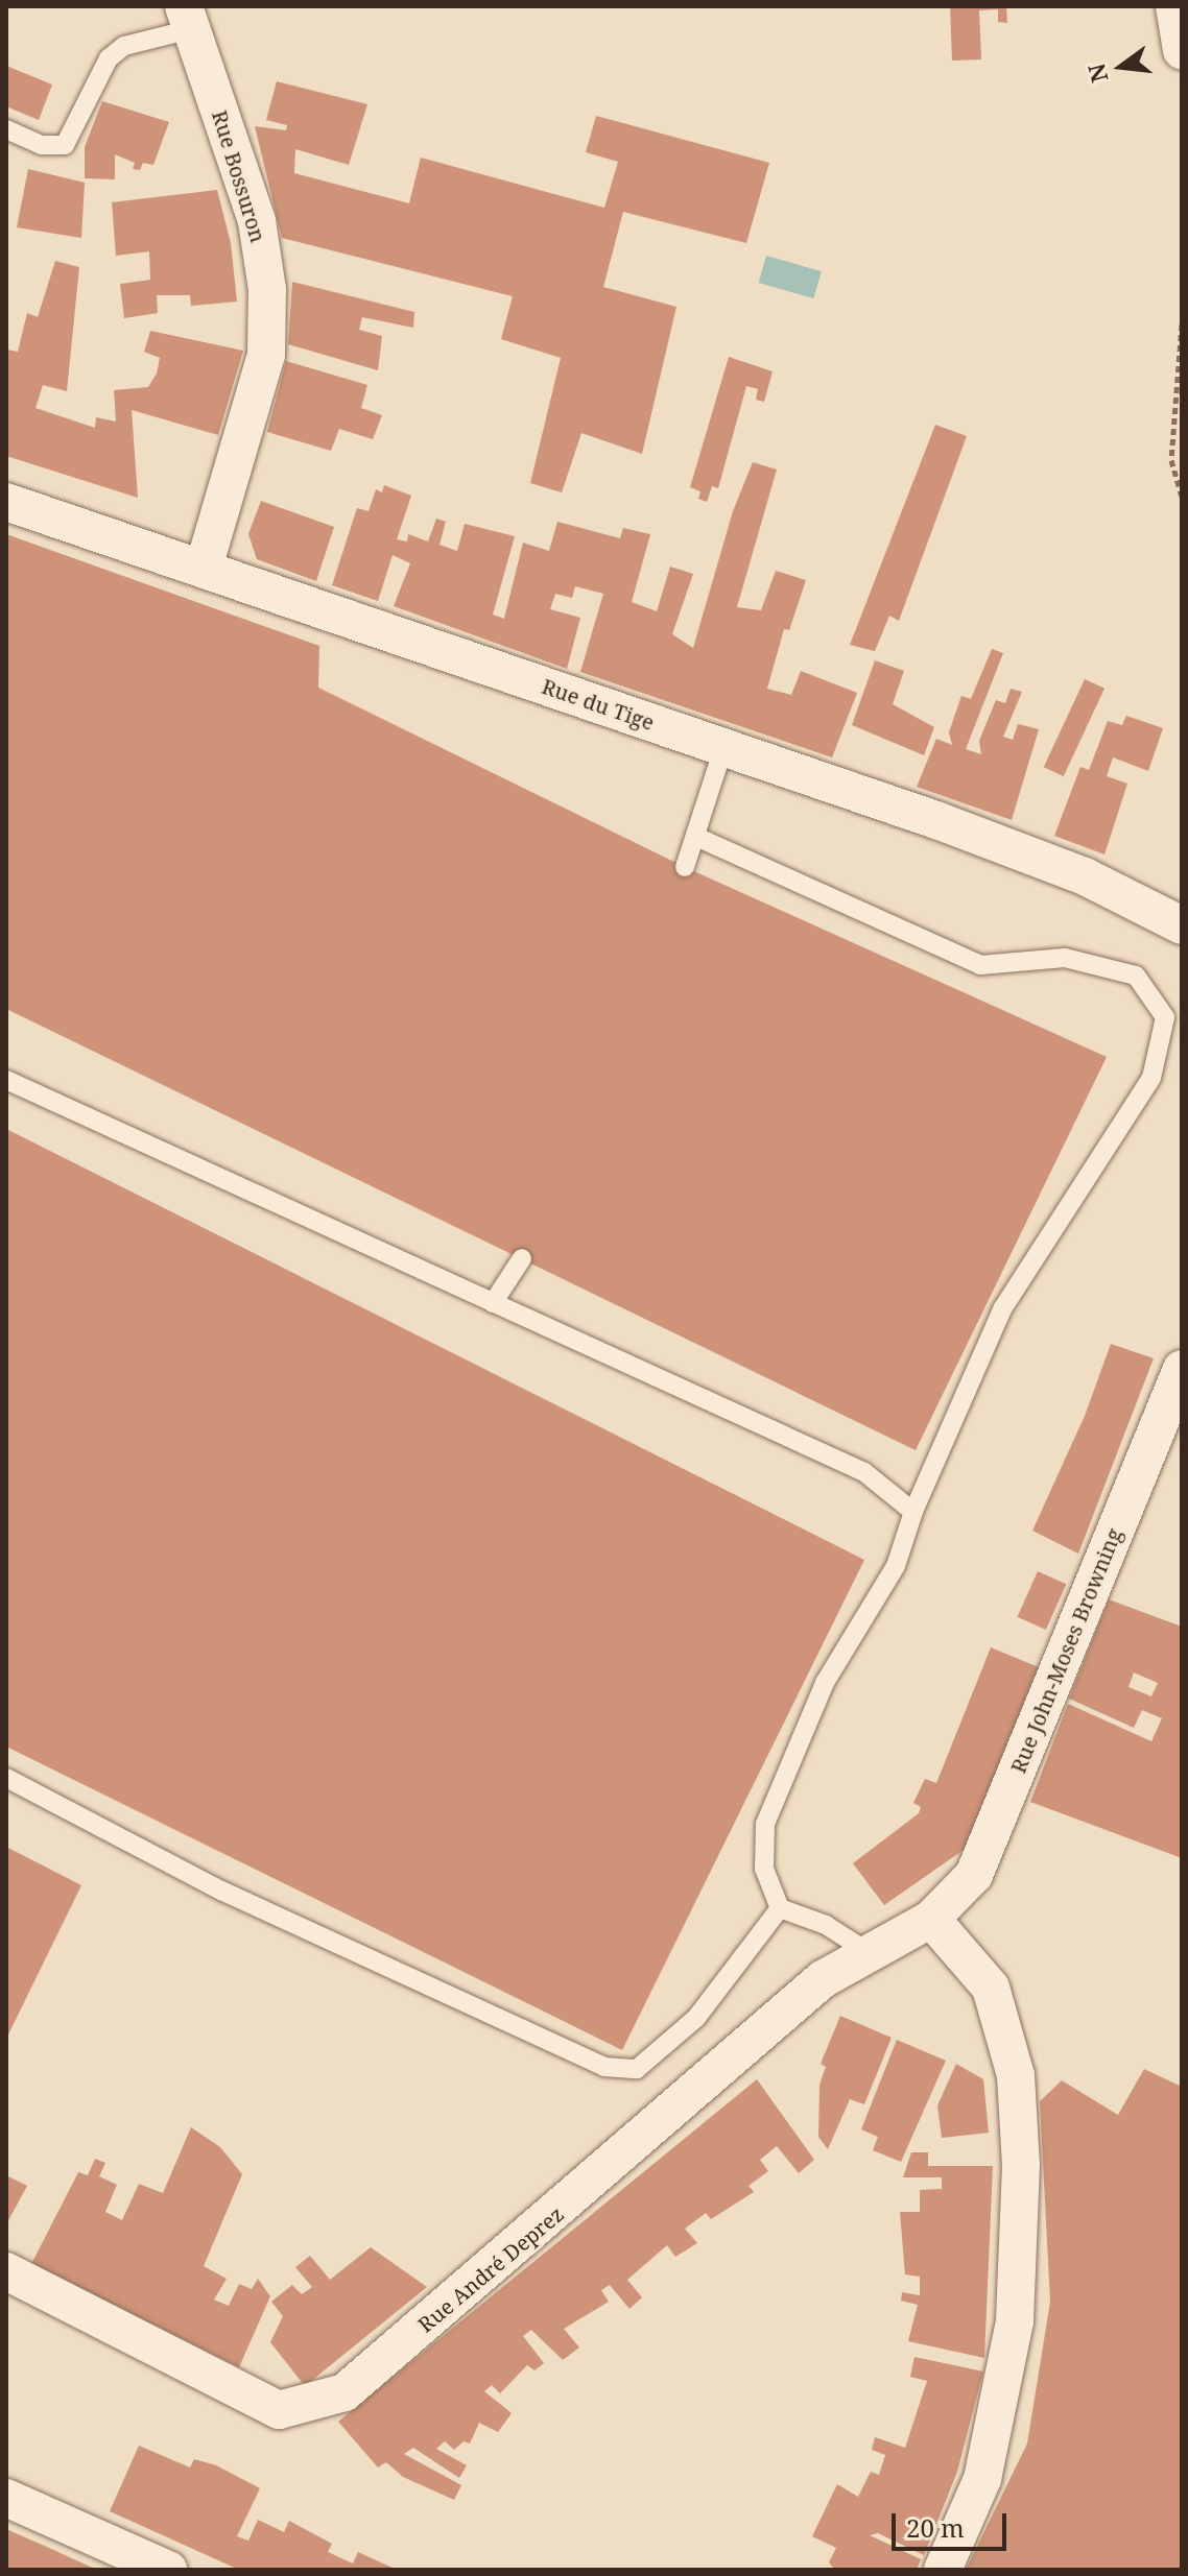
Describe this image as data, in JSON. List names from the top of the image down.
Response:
{
  "streets": {
    "street": [
      "Rue Bossuron",
      "Rue du Tige",
      "Rue John-Moses Browning",
      "Rue André Deprez"
    ]
  },
  "crossings": [
    ["Rue Bossuron", "Rue du Tige"],
    ["Rue John-Moses Browning", "Rue André Deprez"]
  ],
  "scale_bar": "20 m",
  "north": "left"
}
